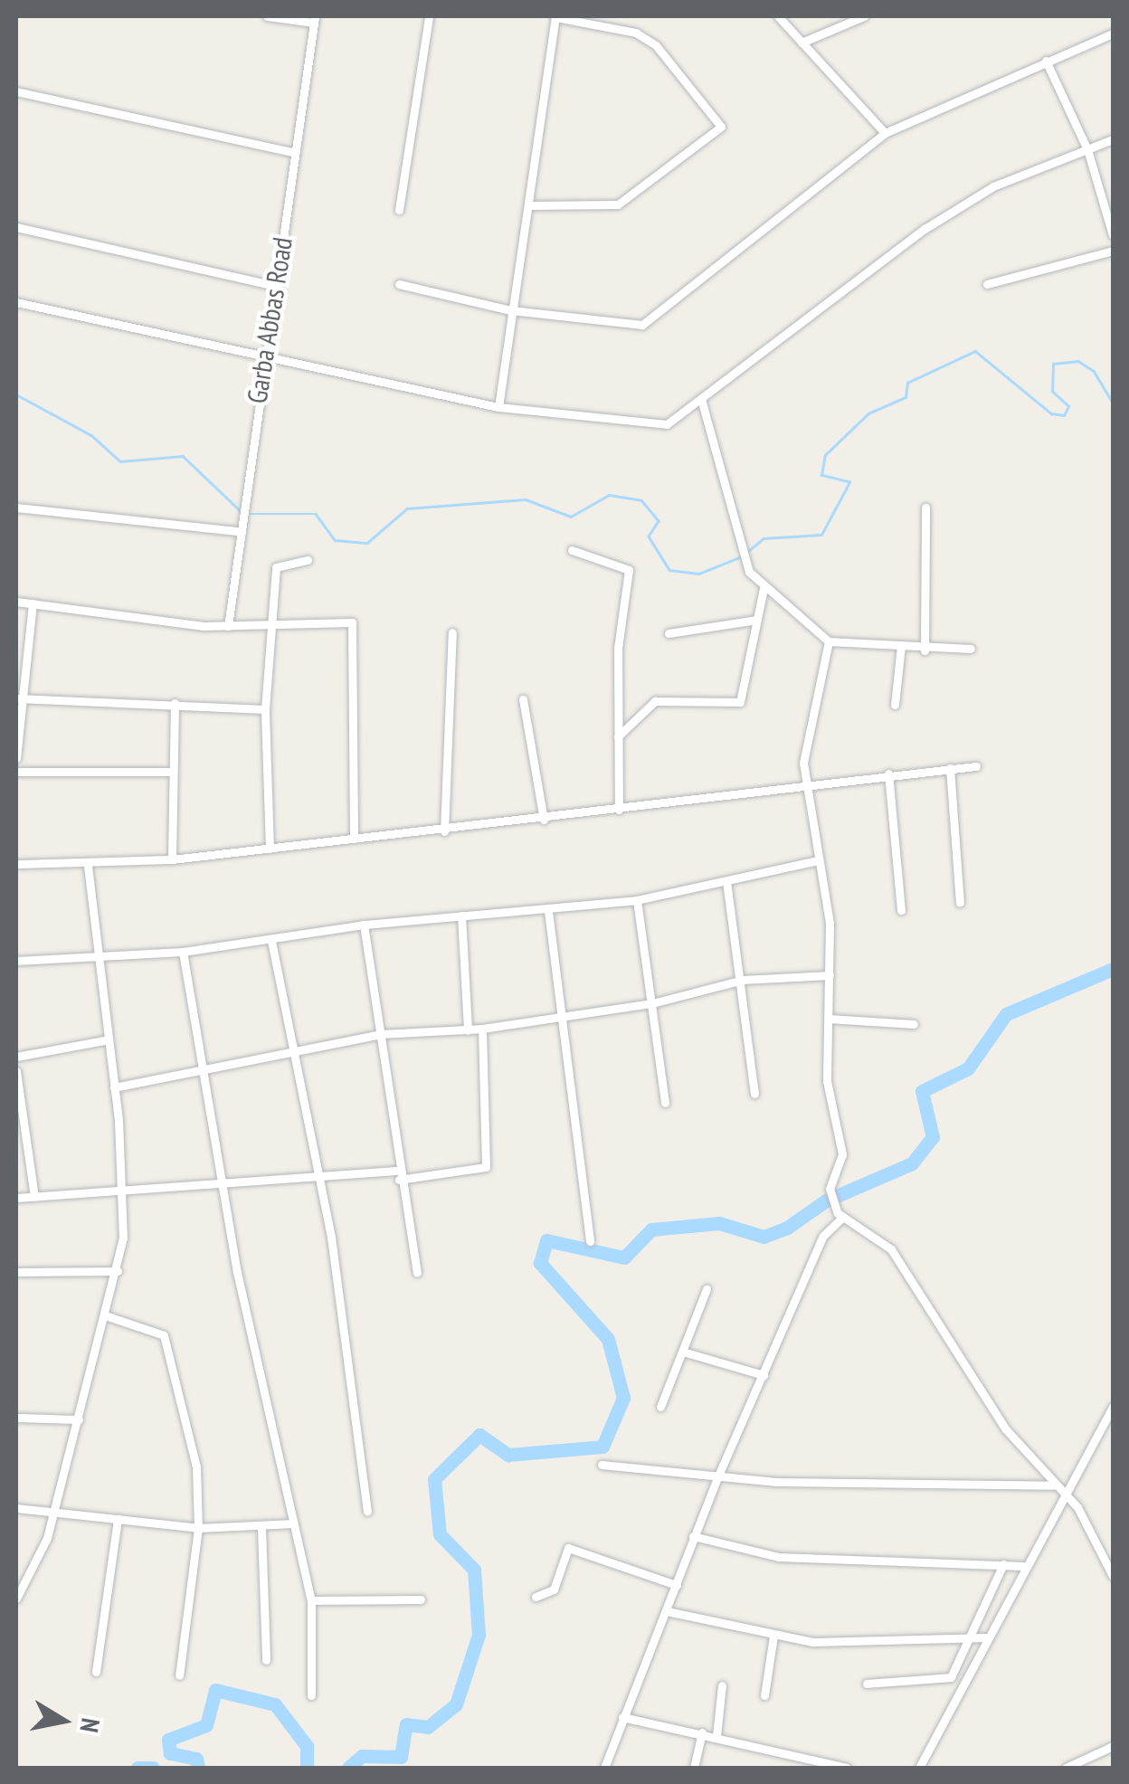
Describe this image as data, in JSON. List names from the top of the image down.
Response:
{
  "streets": {
    "street": ["Garba Abbas Road"]
  },
  "north": "right"
}
